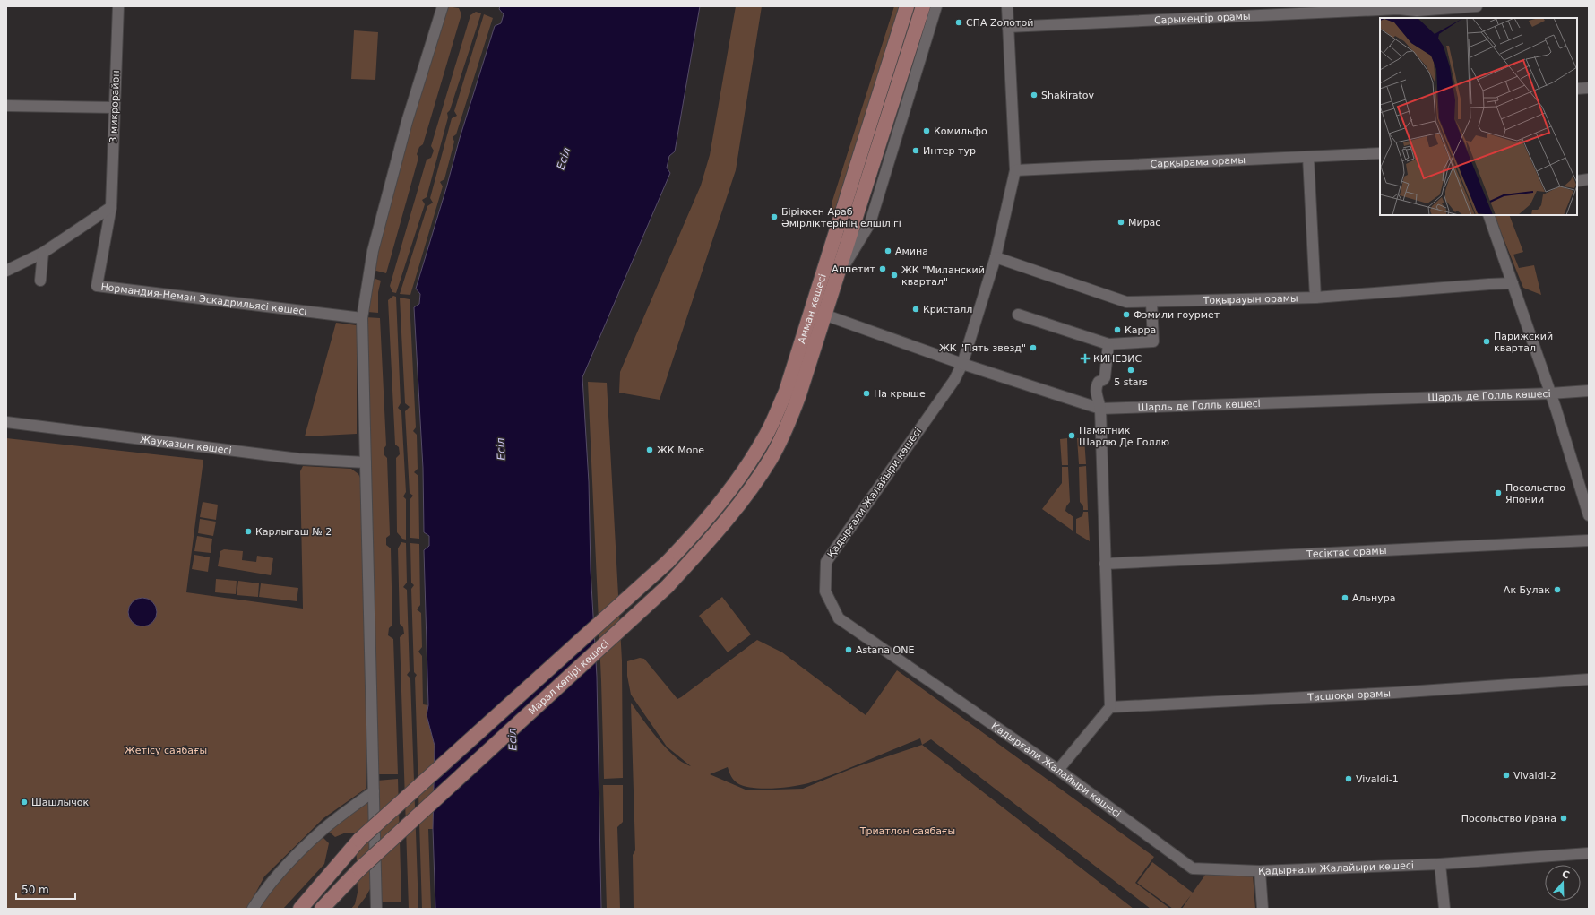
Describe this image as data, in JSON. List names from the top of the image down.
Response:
{
  "streets": {
    "main road": ["Амман көшесі", "Марал көпірі көшесі"],
    "street": [
      "Сарыкеңгір орамы",
      "3 микрорайон",
      "Сарқырама орамы",
      "Нормандия-Неман Эскадрильясі көшесі",
      "Тоқырауын орамы",
      "Шарль де Голль көшесі",
      "Жауқазын көшесі",
      "Қадырғали Жалайыри көшесі",
      "Тесіктас орамы",
      "Тасшоқы орамы"
    ]
  },
  "crossings": [
    ["Сарыкеңгір орамы", "Қадырғали Жалайыри көшесі"],
    ["3 микрорайон", "Нормандия-Неман Эскадрильясі көшесі"],
    ["Сарқырама орамы", "Қадырғали Жалайыри көшесі"],
    ["Тоқырауын орамы", "Қадырғали Жалайыри көшесі"],
    ["Амман көшесі", "Шарль де Голль көшесі"],
    ["Амман көшесі", "Марал көпірі көшесі"],
    ["Шарль де Голль көшесі", "Қадырғали Жалайыри көшесі"]
  ],
  "water": ["Есіл"],
  "parks": ["Жетісу саябағы", "Триатлон саябағы"],
  "places": {
    "other": [
      "СПА Zолотой",
      "Shakiratov",
      "Комильфо",
      "Интер тур",
      "Біріккен Араб Әмірліктерінің елшілігі",
      "Мирас",
      "Амина",
      "Аппетит",
      "ЖК \"Миланский квартал\"",
      "Кристалл",
      "Фэмили гоурмет",
      "Карра",
      "Парижский квартал",
      "ЖК \"Пять звезд\"",
      "5 stars",
      "На крыше",
      "Памятник Шарлю Де Голлю",
      "ЖК Mone",
      "Посольство Японии",
      "Карлыгаш № 2",
      "Ак Булак",
      "Альнура",
      "Astana ONE",
      "Vivaldi-2",
      "Vivaldi-1",
      "Шашлычок",
      "Посольство Ирана"
    ],
    "health": ["КИНЕЗИС"]
  },
  "scale_bar": "50 m",
  "north": "top"
}
